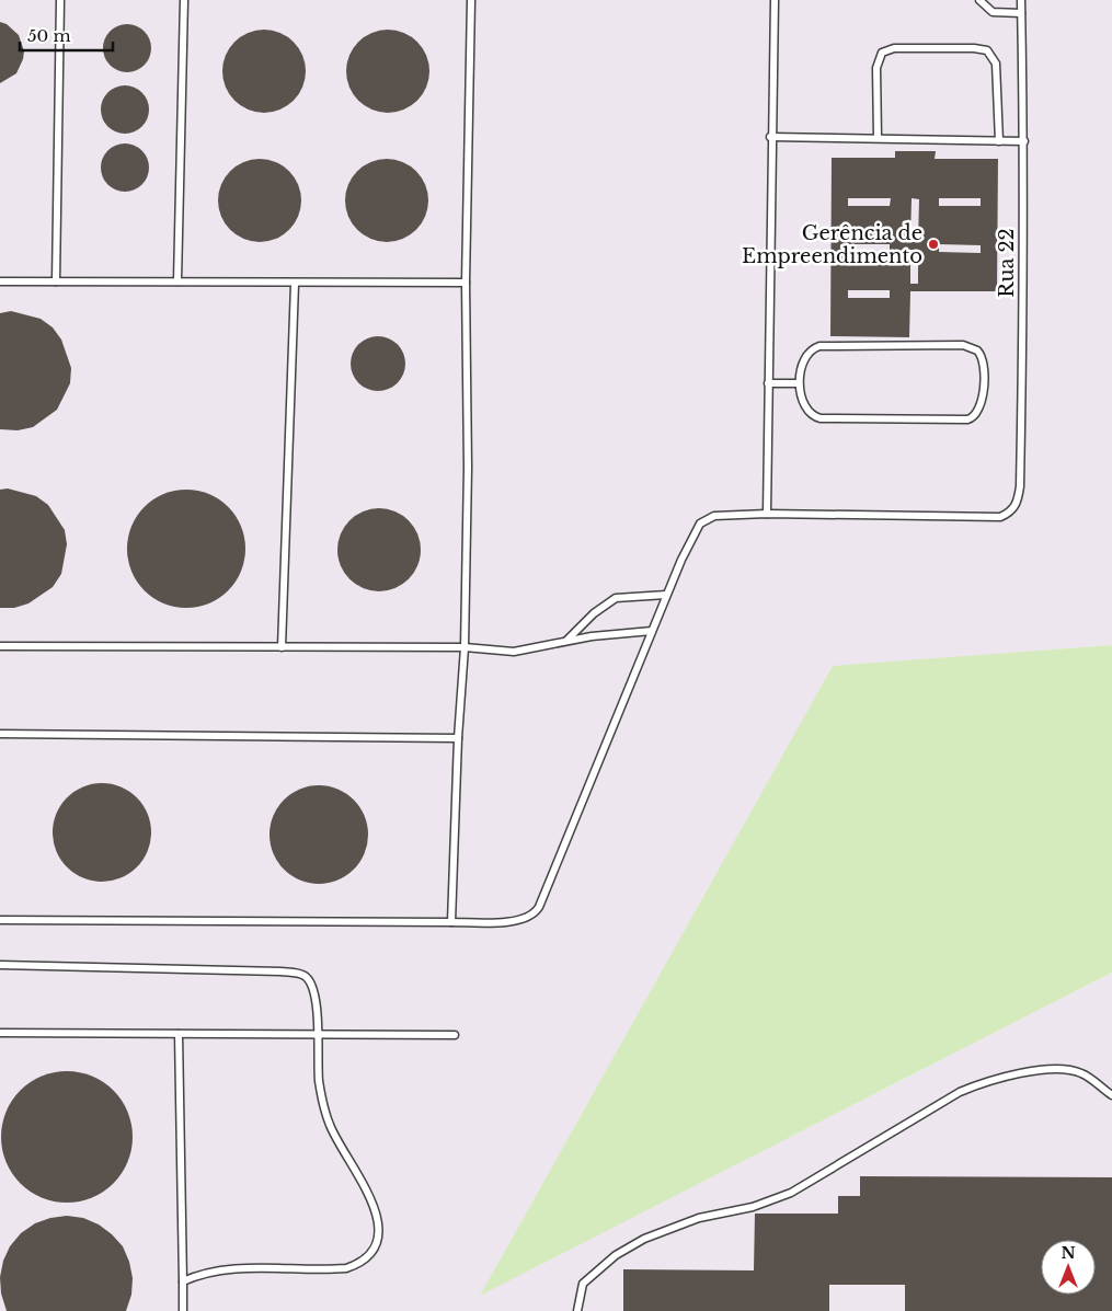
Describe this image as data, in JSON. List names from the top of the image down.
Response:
{
  "streets": {
    "lane": ["Rua 22"]
  },
  "places": ["Gerência de Empreendimento"],
  "scale_bar": "50 m",
  "north": "top"
}
